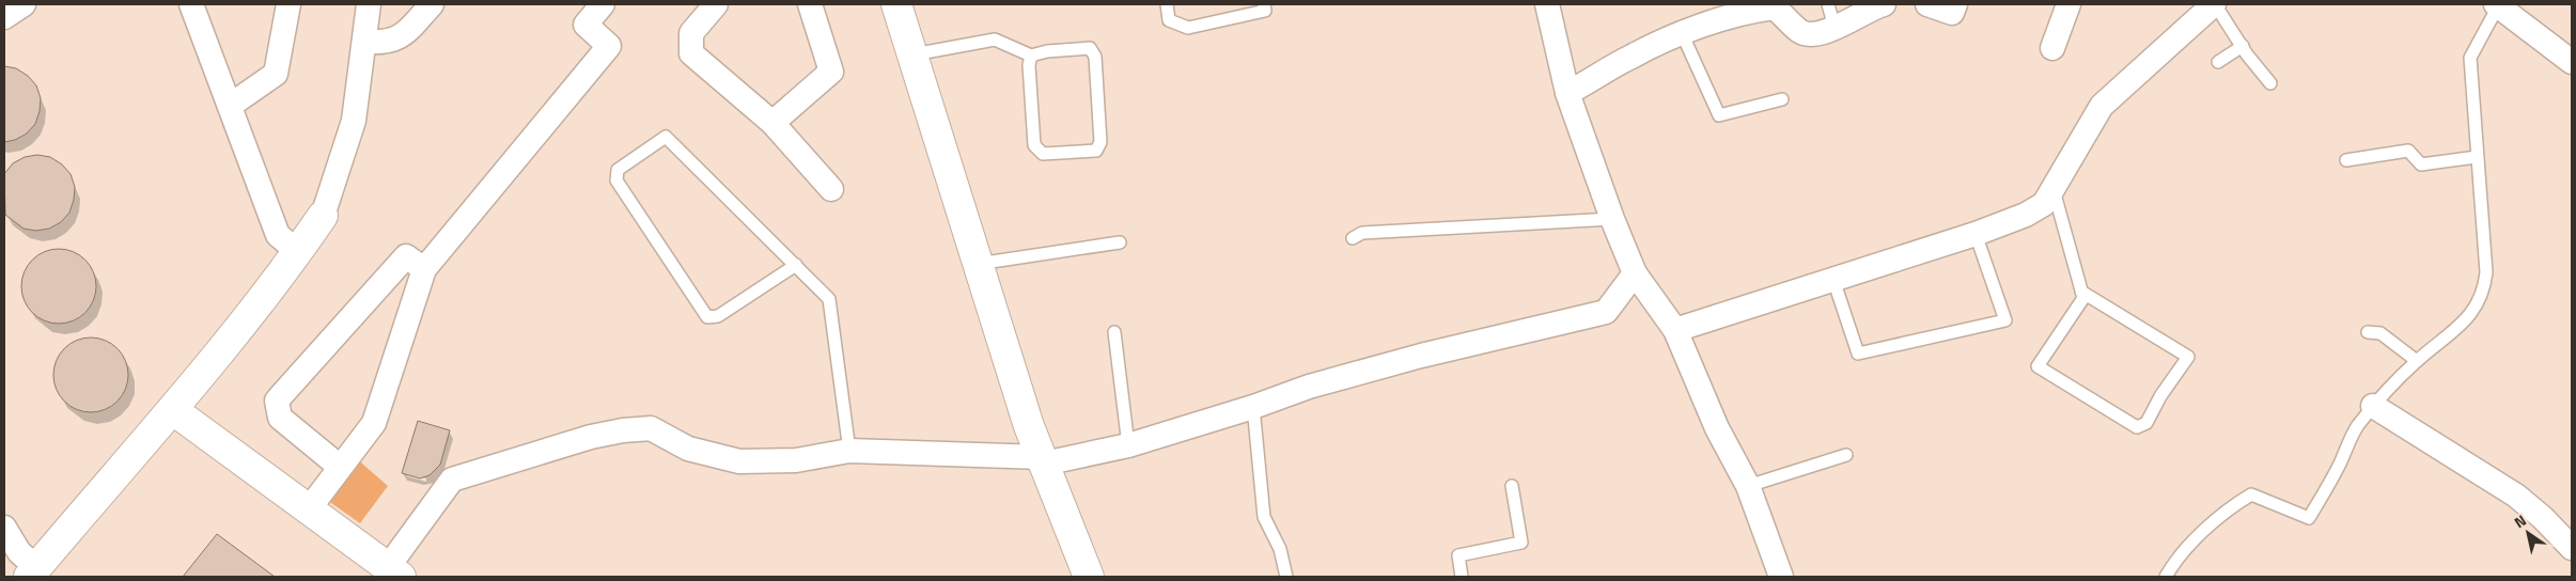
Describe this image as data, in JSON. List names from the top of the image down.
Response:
{
  "north": "top left"
}
